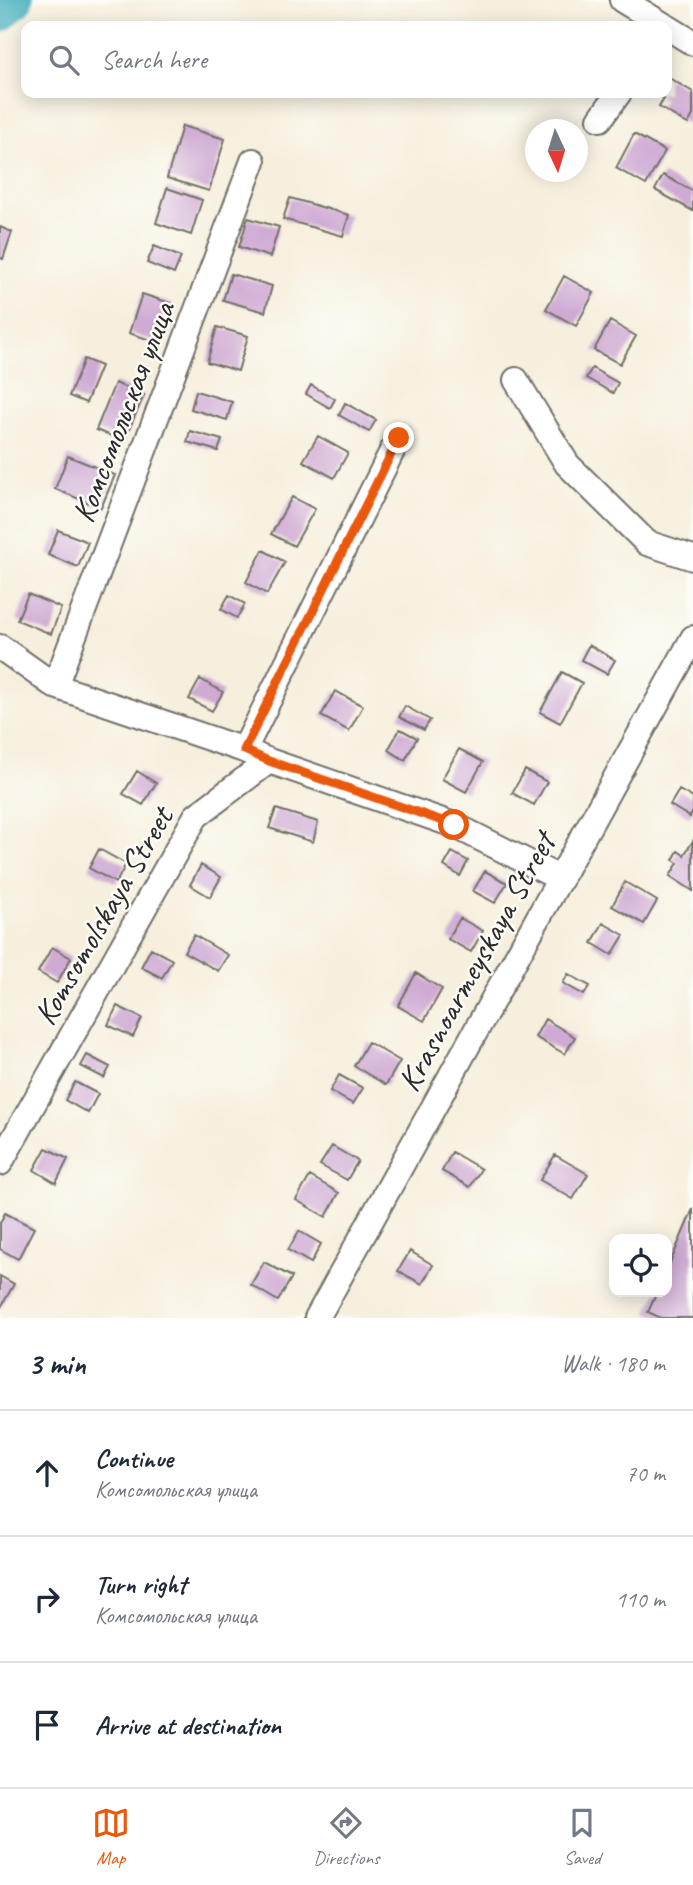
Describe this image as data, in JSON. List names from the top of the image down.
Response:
{
  "streets": {
    "street": ["Комсомольская улица", "Komsomolskaya Street", "Krasnoarmeyskaya Street"]
  },
  "north": "bottom",
  "page": {
    "search": "Search here",
    "heading": ["3 min", "Walk · 180 m"],
    "list": [
      ["Continue", "Комсомольская улица", "70 m"],
      ["Turn right", "Комсомольская улица", "110 m"],
      "Arrive at destination"
    ],
    "nav": ["Map", "Directions", "Saved"]
  }
}
